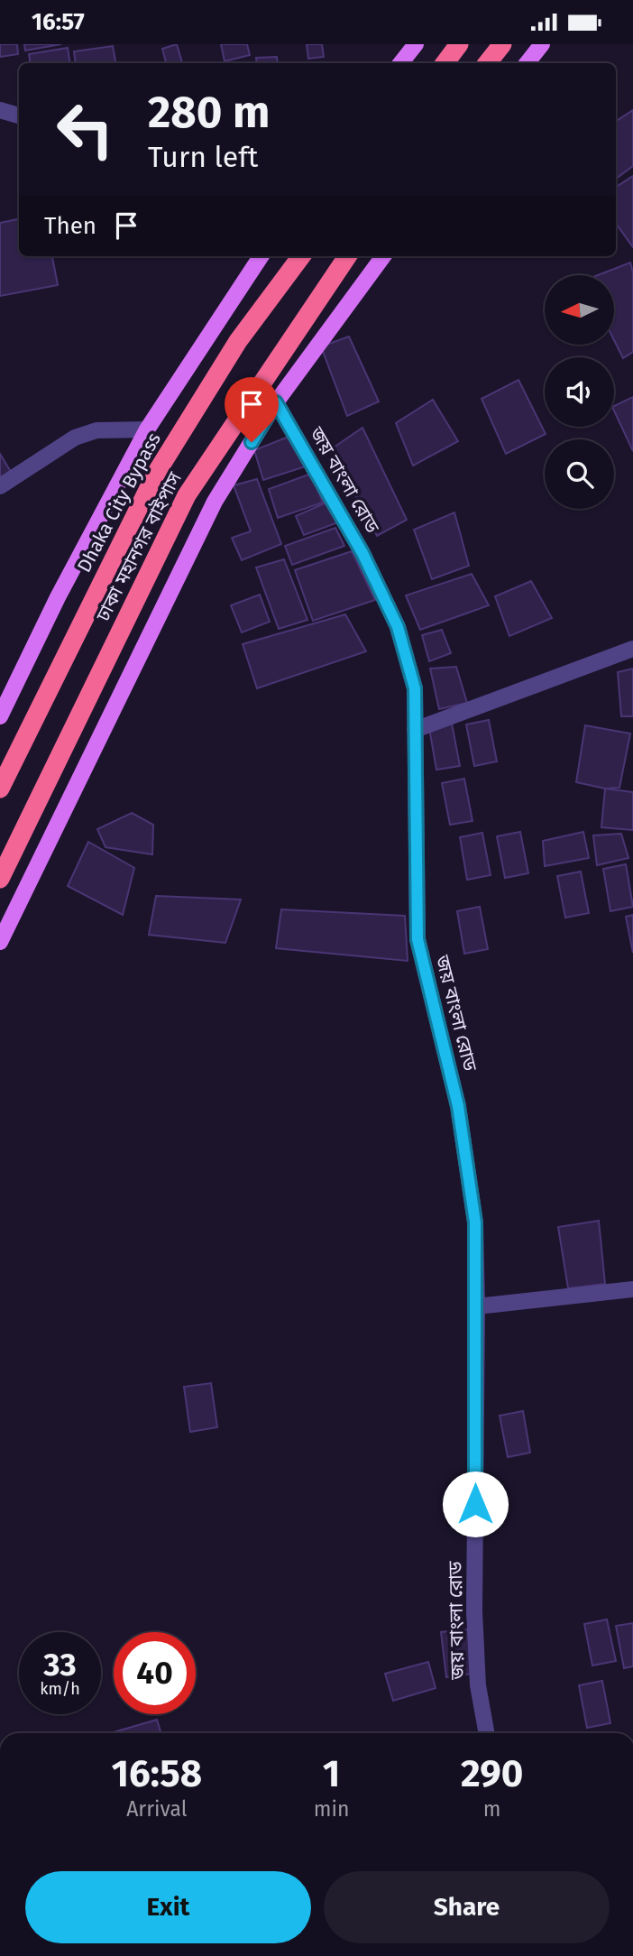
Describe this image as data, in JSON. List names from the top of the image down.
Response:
{
  "streets": {
    "highway": ["Dhaka City Bypass", "ঢাকা মহানগর বাইপাস"],
    "street": ["জয় বাংলা রোড"]
  },
  "north": "left",
  "page": {
    "status": "16:57",
    "turn": ["280 m", "Turn left"],
    "then": "Then",
    "speed": "33 km/h",
    "limit": "40",
    "eta": [
      "16:58",
      "Arrival",
      "1",
      "min",
      "290",
      "m"
    ],
    "buttons": ["Exit", "Share"]
  }
}
